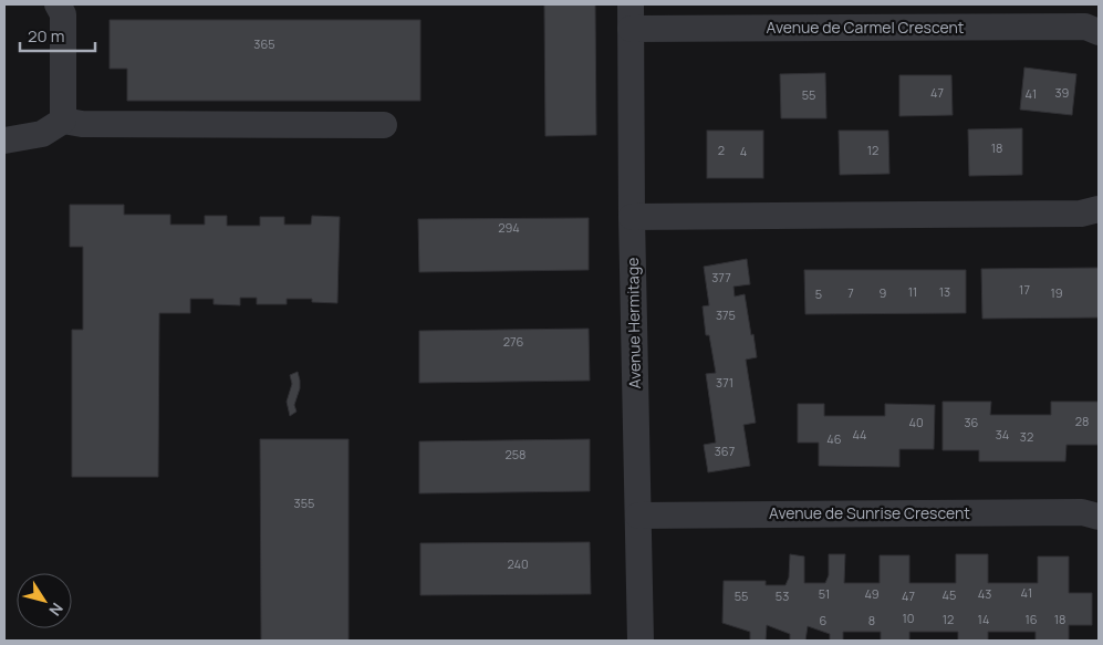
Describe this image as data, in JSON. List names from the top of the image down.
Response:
{
  "streets": {
    "street": ["Avenue de Carmel Crescent", "Avenue Hermitage", "Avenue de Sunrise Crescent"]
  },
  "crossings": [
    ["Avenue de Carmel Crescent", "Avenue Hermitage"],
    ["Avenue Hermitage", "Avenue de Sunrise Crescent"]
  ],
  "house_numbers": [
    "365",
    "47",
    "39",
    "41",
    "55",
    "18",
    "2",
    "12",
    "4",
    "294",
    "377",
    "17",
    "11",
    "13",
    "7",
    "9",
    "19",
    "5",
    "375",
    "276",
    "371",
    "28",
    "40",
    "36",
    "44",
    "34",
    "32",
    "46",
    "367",
    "258",
    "355",
    "240",
    "41",
    "51",
    "49",
    "43",
    "45",
    "55",
    "53",
    "47",
    "10",
    "12",
    "14",
    "16",
    "18",
    "6",
    "8"
  ],
  "scale_bar": "20 m",
  "north": "bottom right"
}
